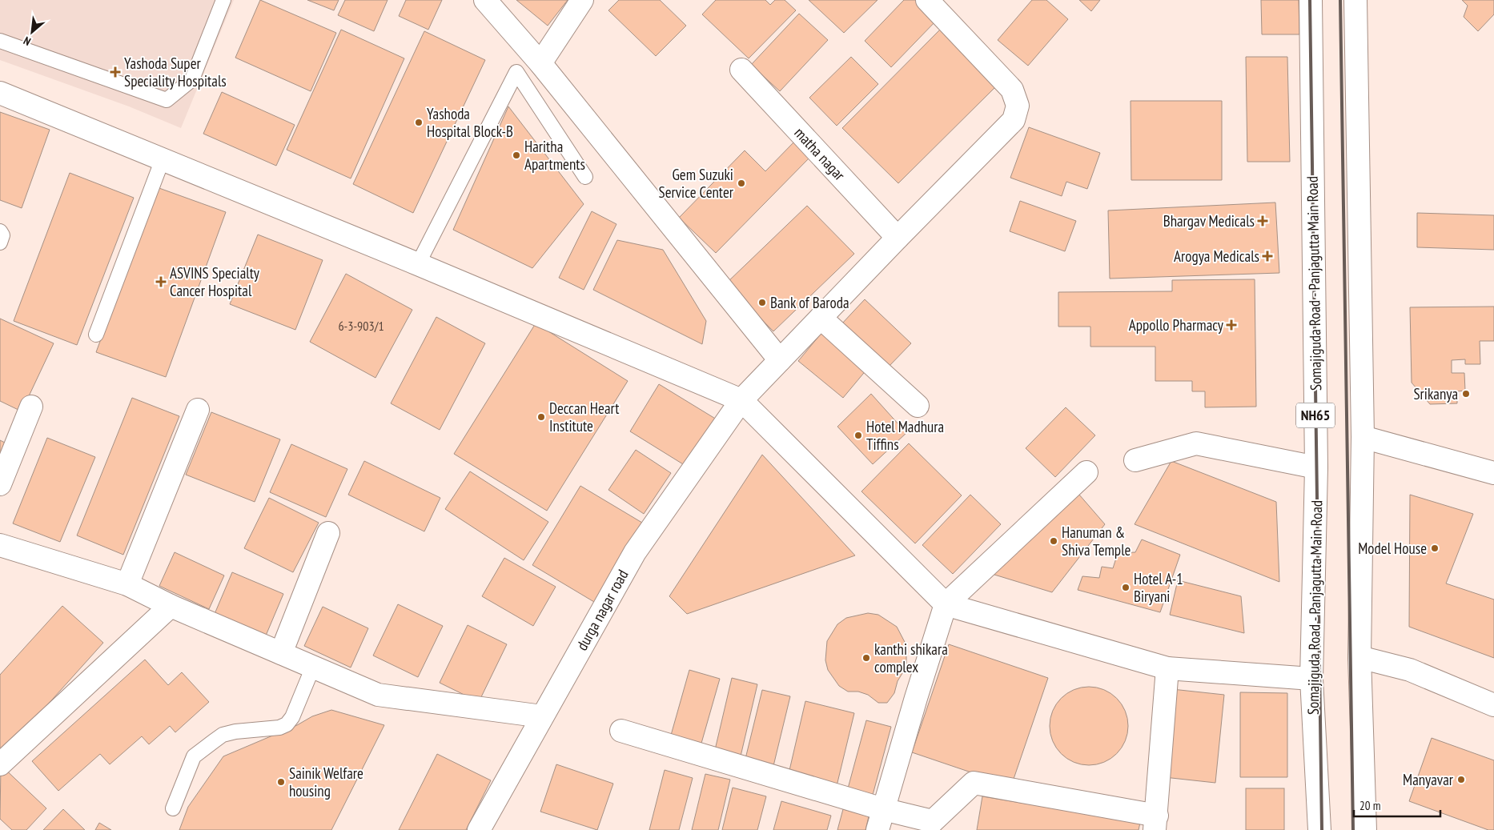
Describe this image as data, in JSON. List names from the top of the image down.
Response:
{
  "streets": {
    "main road": [
      "matha nagar",
      "Somajiguda Road - Panjagutta Main Road",
      "NH65",
      "durga nagar road"
    ]
  },
  "crossings": [
    ["matha nagar", "durga nagar road"]
  ],
  "places": {
    "health": [
      "Yashoda Super Speciality Hospitals",
      "Bhargav Medicals",
      "Arogya Medicals",
      "ASVINS Specialty Cancer Hospital",
      "Appollo Pharmacy"
    ],
    "other": [
      "Yashoda Hospital Block-B",
      "Haritha Apartments",
      "Gem Suzuki Service Center",
      "Bank of Baroda",
      "Srikanya",
      "Deccan Heart Institute",
      "Hotel Madhura Tiffins",
      "Hanuman & Shiva Temple",
      "Model House",
      "Hotel A-1 Biryani",
      "kanthi shikara complex",
      "Manyavar",
      "Sainik Welfare housing"
    ]
  },
  "house_numbers": ["6-3-903/1"],
  "scale_bar": "20 m",
  "north": "bottom left"
}
